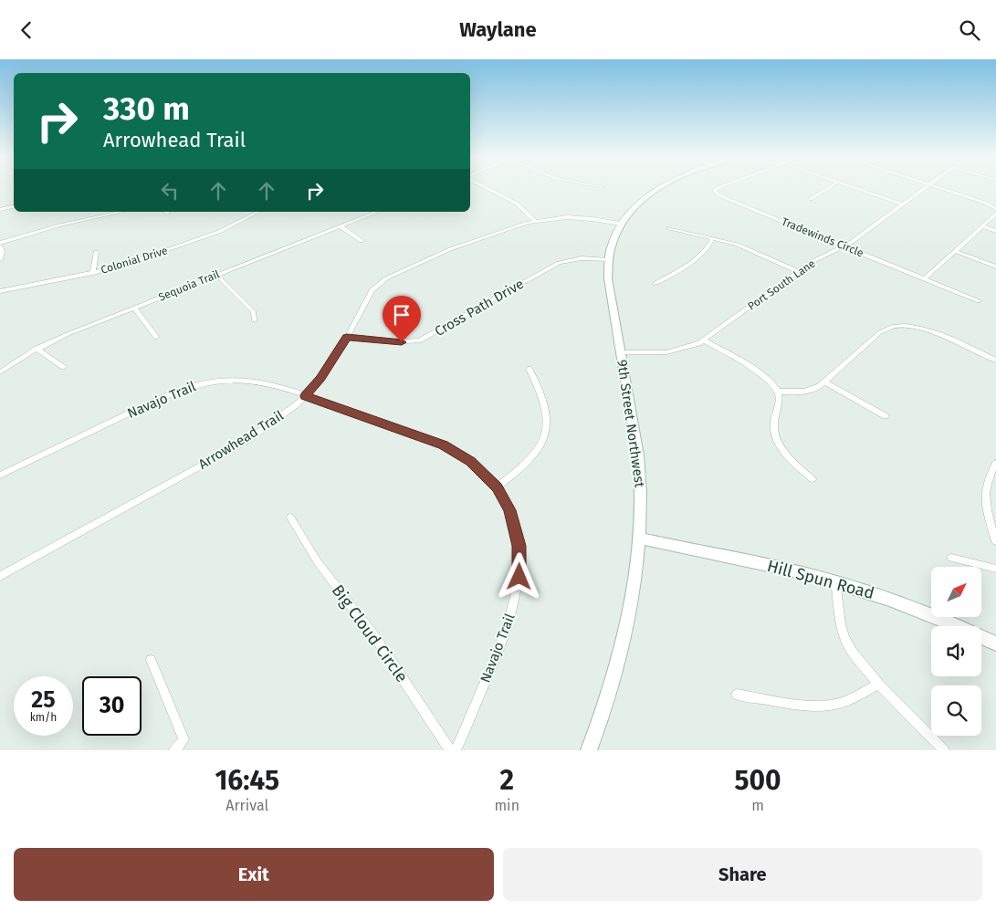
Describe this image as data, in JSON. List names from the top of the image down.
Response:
{
  "streets": {
    "street": [
      "Tradewinds Circle",
      "Colonial Drive",
      "Port South Lane",
      "Sequoia Trail",
      "Cross Path Drive",
      "Navajo Trail",
      "9th Street Northwest",
      "Arrowhead Trail",
      "Hill Spun Road",
      "Big Cloud Circle"
    ]
  },
  "crossings": [
    ["Tradewinds Circle", "Port South Lane"],
    ["Port South Lane", "9th Street Northwest"],
    ["Cross Path Drive", "9th Street Northwest"],
    ["Cross Path Drive", "Arrowhead Trail"],
    ["Navajo Trail", "Arrowhead Trail"],
    ["9th Street Northwest", "Arrowhead Trail"],
    ["9th Street Northwest", "Hill Spun Road"]
  ],
  "north": "top right",
  "page": {
    "header": "Waylane",
    "turn": ["330 m", "Arrowhead Trail"],
    "speed": "25 km/h",
    "limit": "30",
    "eta": [
      "16:45",
      "Arrival",
      "2",
      "min",
      "500",
      "m"
    ],
    "buttons": ["Exit", "Share"]
  }
}
